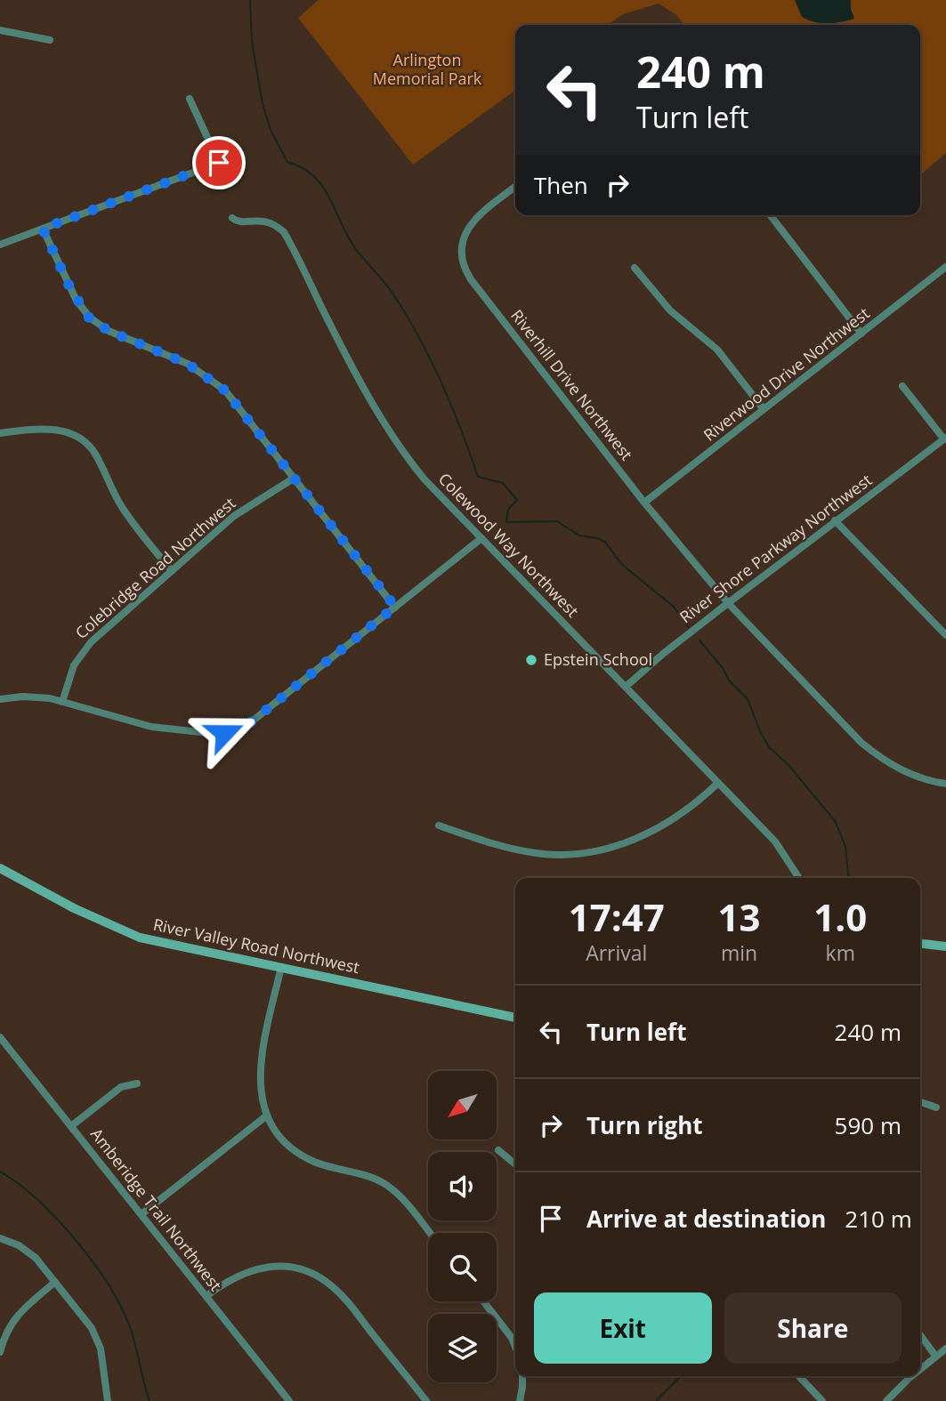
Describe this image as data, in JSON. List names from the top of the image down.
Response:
{
  "streets": {
    "street": [
      "Riverwood Drive Northwest",
      "Riverhill Drive Northwest",
      "Colewood Way Northwest",
      "River Shore Parkway Northwest",
      "Colebridge Road Northwest",
      "River Valley Road Northwest",
      "Amberidge Trail Northwest"
    ]
  },
  "crossings": [
    ["Riverwood Drive Northwest", "Riverhill Drive Northwest"],
    ["Riverhill Drive Northwest", "River Shore Parkway Northwest"],
    ["Colewood Way Northwest", "River Shore Parkway Northwest"]
  ],
  "parks": ["Arlington Memorial Park"],
  "places": ["Epstein School"],
  "north": "bottom left",
  "page": {
    "turn": ["240 m", "Turn left"],
    "then": "Then",
    "eta": [
      "17:47",
      "Arrival",
      "13",
      "min",
      "1.0",
      "km"
    ],
    "list": [
      {
        "name": "Turn left",
        "value": "240 m"
      },
      {
        "name": "Turn right",
        "value": "590 m"
      },
      {
        "name": "Arrive at destination",
        "value": "210 m"
      }
    ],
    "buttons": ["Exit", "Share"]
  }
}
